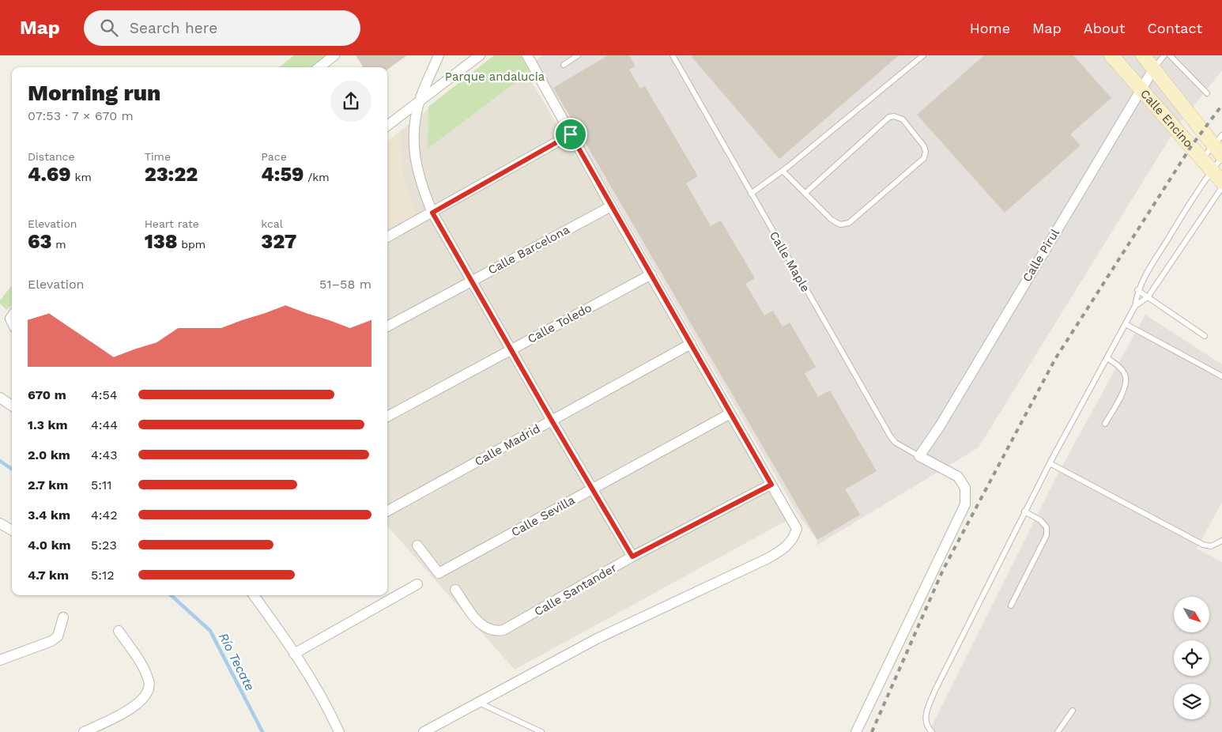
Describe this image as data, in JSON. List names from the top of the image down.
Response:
{
  "streets": {
    "street": [
      "Calle Encino",
      "Calle Barcelona",
      "Calle Pirul",
      "Calle Toledo",
      "Calle Madrid",
      "Calle Sevilla",
      "Calle Santander"
    ],
    "lane": ["Calle Maple"]
  },
  "crossings": [
    ["Calle Encino", "Calle Pirul"],
    ["Calle Pirul", "Calle Maple"]
  ],
  "water": ["Río Tecate"],
  "parks": ["Parque andalucia"],
  "north": "bottom right",
  "page": {
    "header": "Map",
    "search": "Search here",
    "nav": [
      "Home",
      "Map",
      "About",
      "Contact"
    ],
    "heading": ["Morning run", "07:53 · 7 × 670 m"],
    "stats": [
      ["Distance", "4.69 km"],
      ["Time", "23:22"],
      ["Pace", "4:59 /km"],
      ["Elevation", "63 m"],
      ["Heart rate", "138 bpm"],
      ["kcal", "327"]
    ],
    "chart": ["Elevation", "51–58 m"],
    "list": [
      {
        "name": "670 m",
        "note": "4:54"
      },
      {
        "name": "1.3 km",
        "note": "4:44"
      },
      {
        "name": "2.0 km",
        "note": "4:43"
      },
      {
        "name": "2.7 km",
        "note": "5:11"
      },
      {
        "name": "3.4 km",
        "note": "4:42"
      },
      {
        "name": "4.0 km",
        "note": "5:23"
      },
      {
        "name": "4.7 km",
        "note": "5:12"
      }
    ]
  }
}
